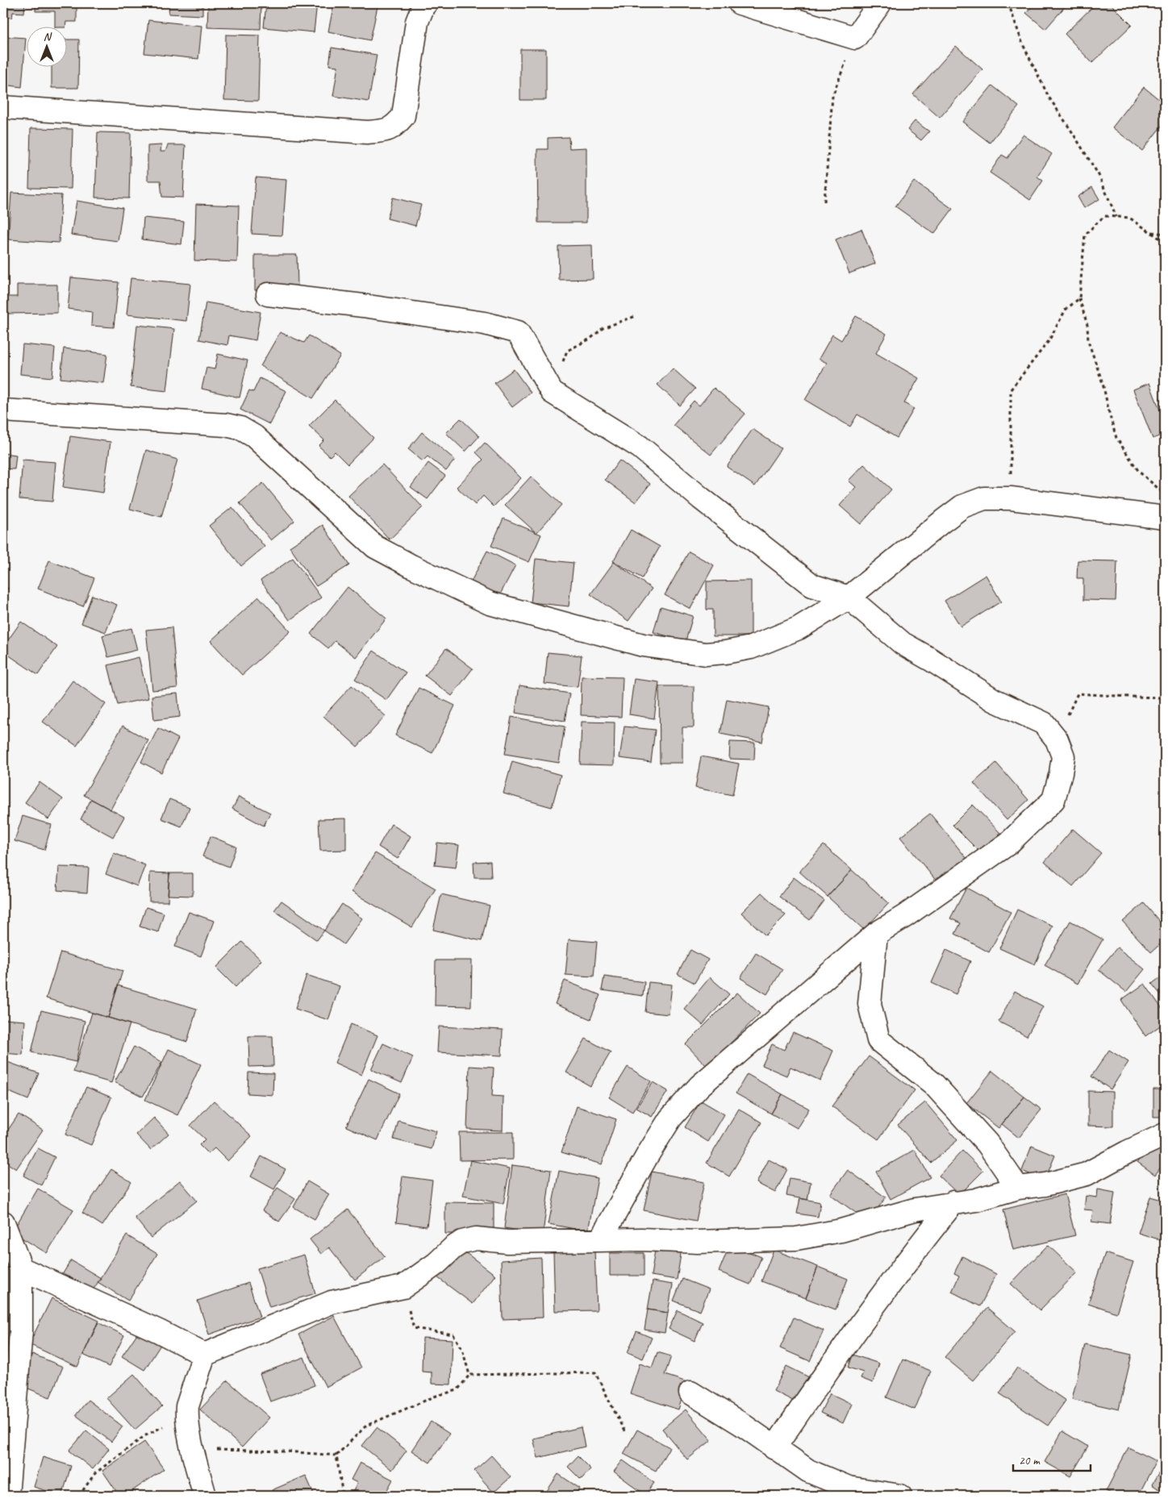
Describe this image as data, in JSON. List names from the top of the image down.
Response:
{
  "scale_bar": "20 m",
  "north": "top"
}
